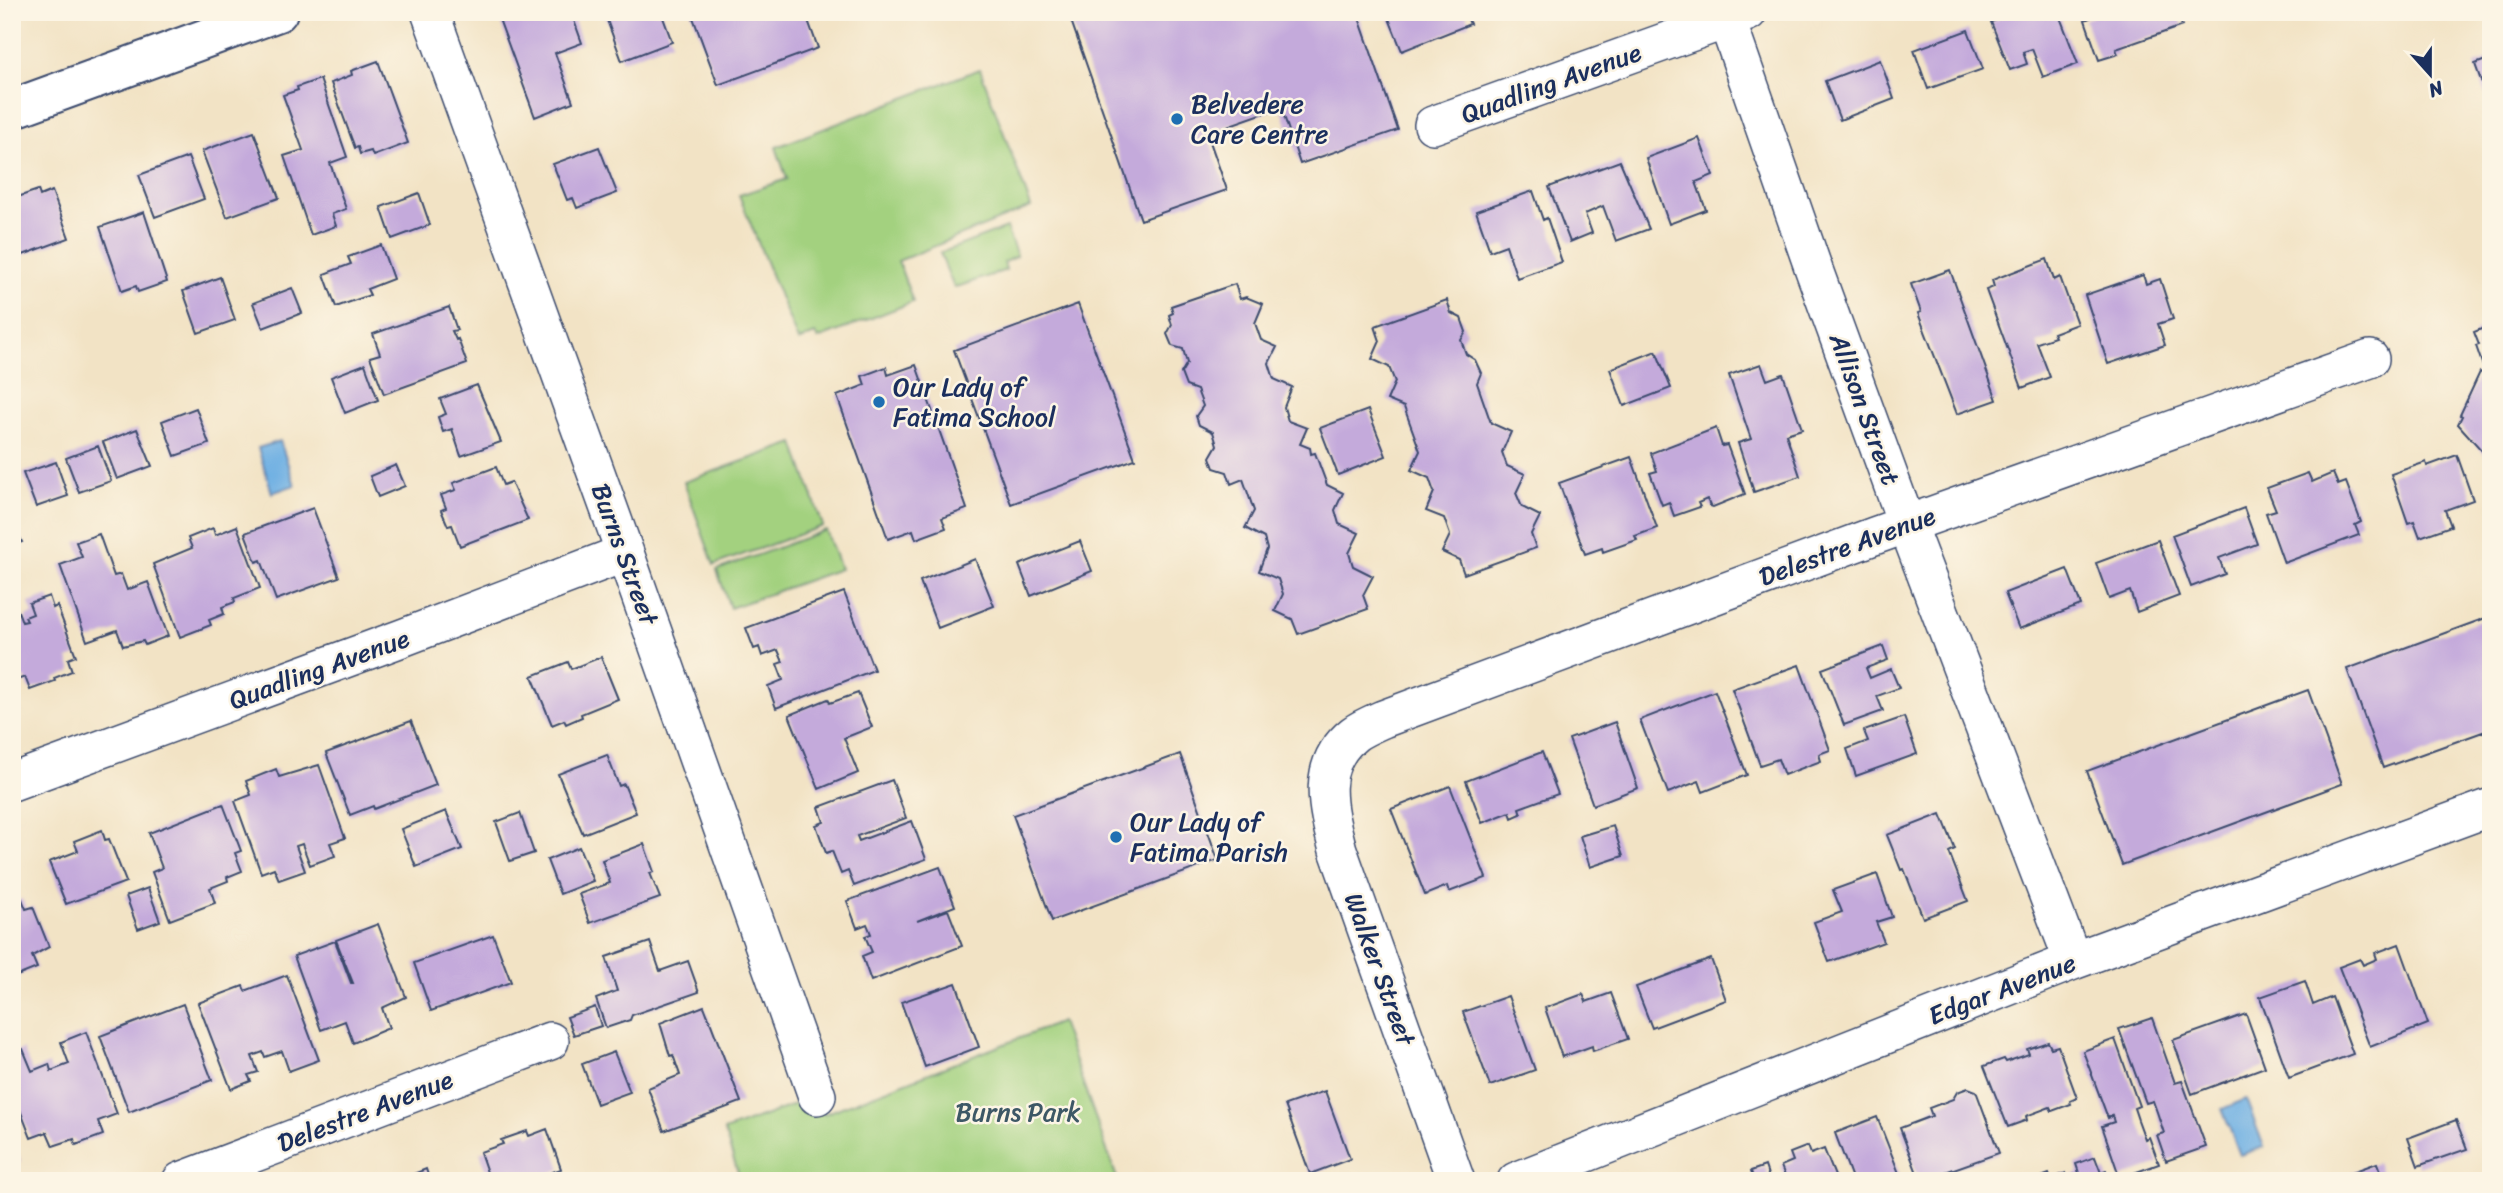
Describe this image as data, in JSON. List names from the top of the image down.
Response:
{
  "streets": {
    "street": [
      "Quadling Avenue",
      "Allison Street",
      "Delestre Avenue",
      "Burns Street",
      "Walker Street",
      "Edgar Avenue"
    ]
  },
  "crossings": [
    ["Quadling Avenue", "Allison Street"],
    ["Quadling Avenue", "Burns Street"],
    ["Allison Street", "Delestre Avenue"],
    ["Allison Street", "Edgar Avenue"],
    ["Delestre Avenue", "Walker Street"]
  ],
  "parks": ["Burns Park"],
  "places": ["Belvedere Care Centre", "Our Lady of Fatima School", "Our Lady of Fatima Parish"],
  "north": "bottom"
}
